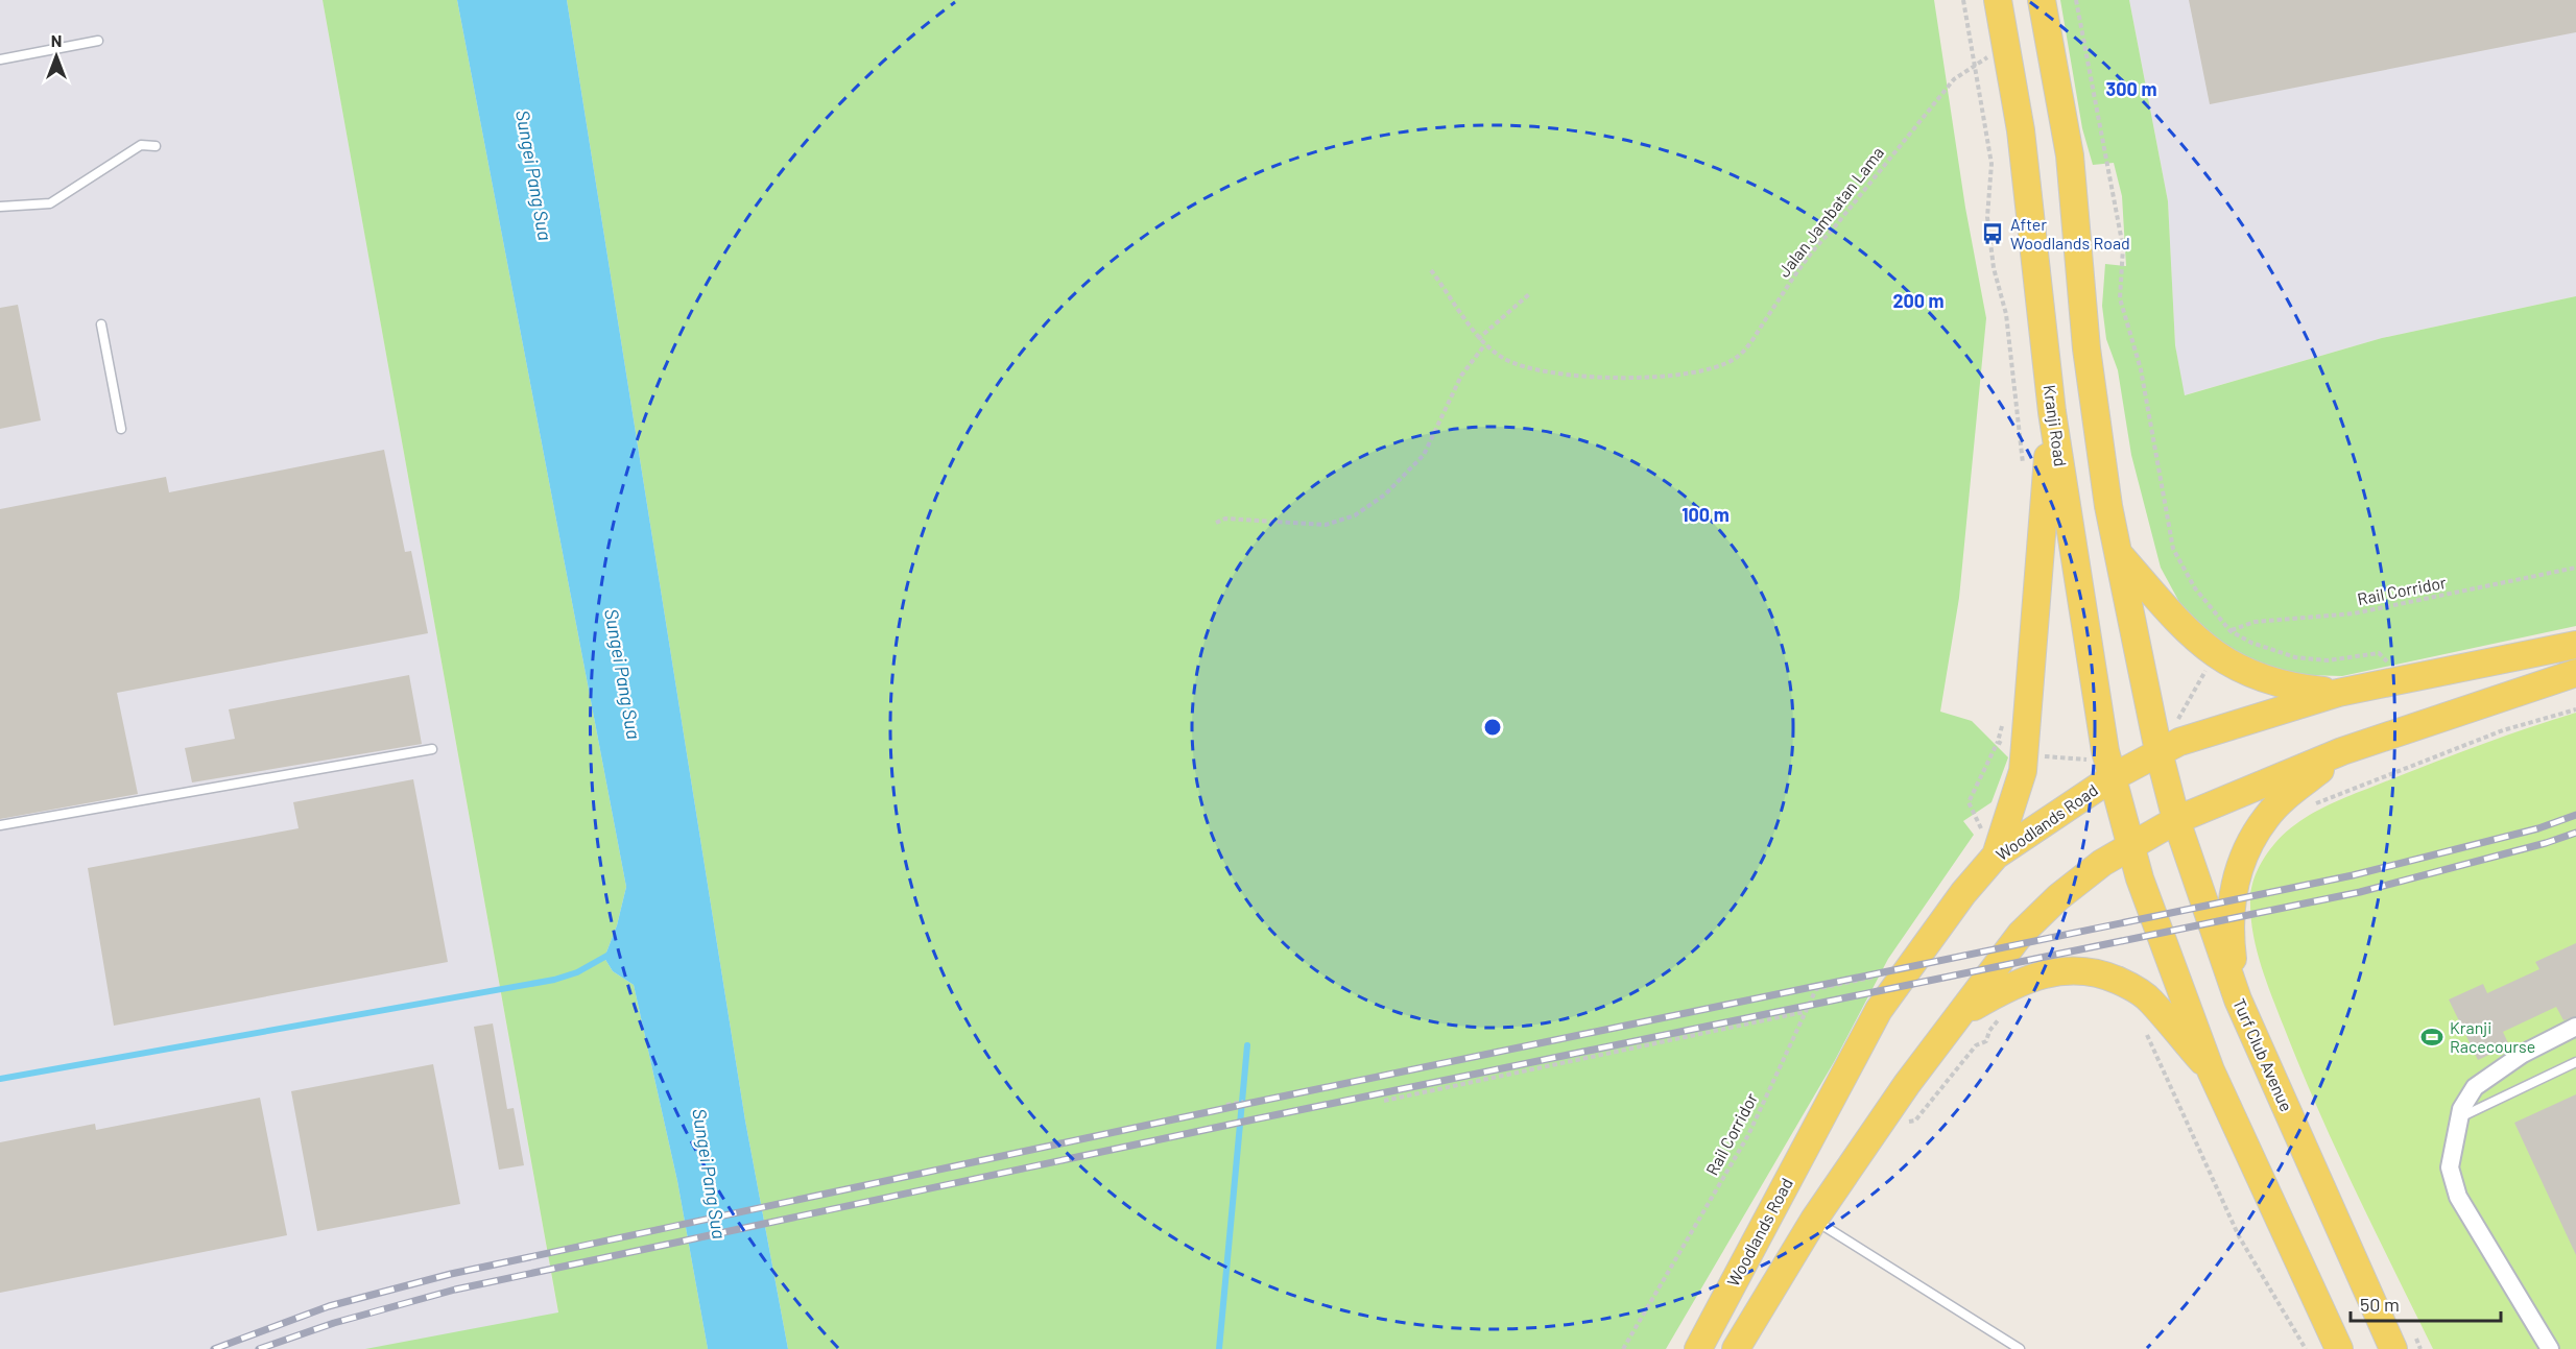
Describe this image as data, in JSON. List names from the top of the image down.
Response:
{
  "streets": {
    "main road": ["Kranji Road", "Woodlands Road", "Turf Club Avenue"],
    "path": ["Jalan Jambatan Lama", "Rail Corridor"]
  },
  "crossings": [
    ["Kranji Road", "Woodlands Road"],
    ["Woodlands Road", "Turf Club Avenue"]
  ],
  "water": ["Sungei Pang Sua"],
  "places": {
    "bus stop": ["After Woodlands Road"],
    "sports": ["Kranji Racecourse"]
  },
  "scale_bar": "50 m",
  "north": "top",
  "rings": ["300 m", "200 m", "100 m"]
}
